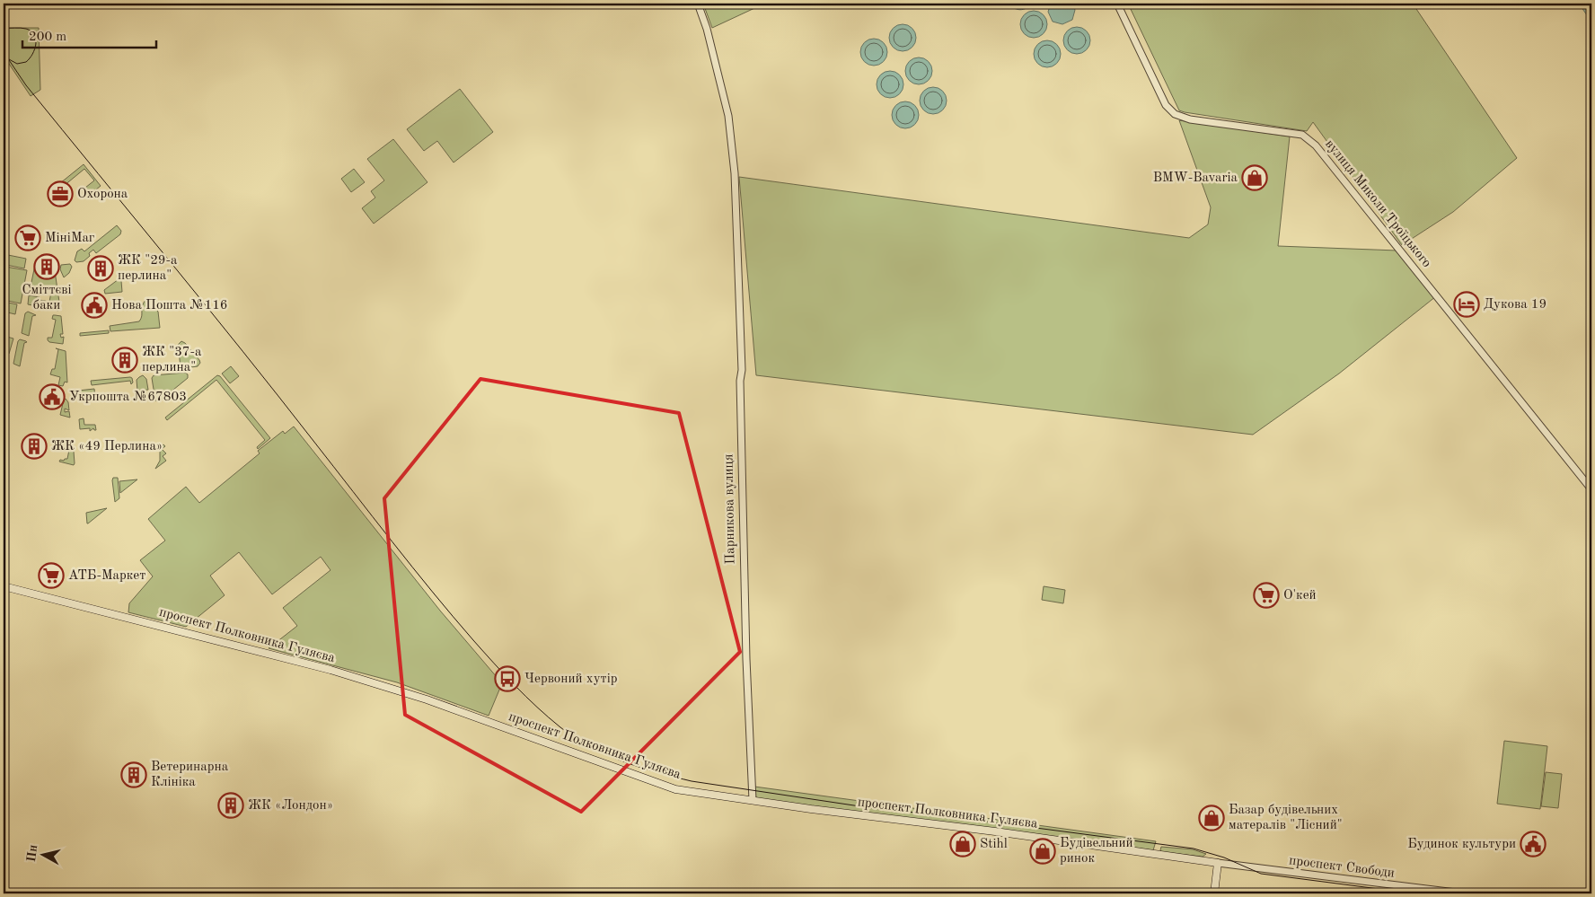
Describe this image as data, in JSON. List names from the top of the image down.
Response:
{
  "streets": {
    "main road": ["проспект Полковника Гуляєва"],
    "street": ["вулиця Миколи Троїцького", "Парникова вулиця", "проспект Свободи"]
  },
  "crossings": [
    ["Парникова вулиця", "проспект Полковника Гуляєва"],
    ["проспект Полковника Гуляєва", "проспект Свободи"]
  ],
  "places": {
    "shop": [
      "BMW-Bavaria",
      "Базар будівельних матералів \"Лісний\"",
      "Stihl",
      "Будівельний ринок"
    ],
    "office": ["Охорона"],
    "supermarket": ["МініМаг", "АТБ-Маркет", "О'кей"],
    "building": [
      "Сміттєві баки",
      "ЖК \"29-а перлина\"",
      "ЖК \"37-а перлина\"",
      "ЖК «49 Перлина»",
      "Ветеринарна Клініка",
      "ЖК «Лондон»"
    ],
    "hotel": ["Дукова 19"],
    "public building": ["Нова Пошта №116", "Укрпошта №67803", "Будинок культури"],
    "bus stop": ["Червоний хутір"]
  },
  "scale_bar": "200 m",
  "north": "left"
}
